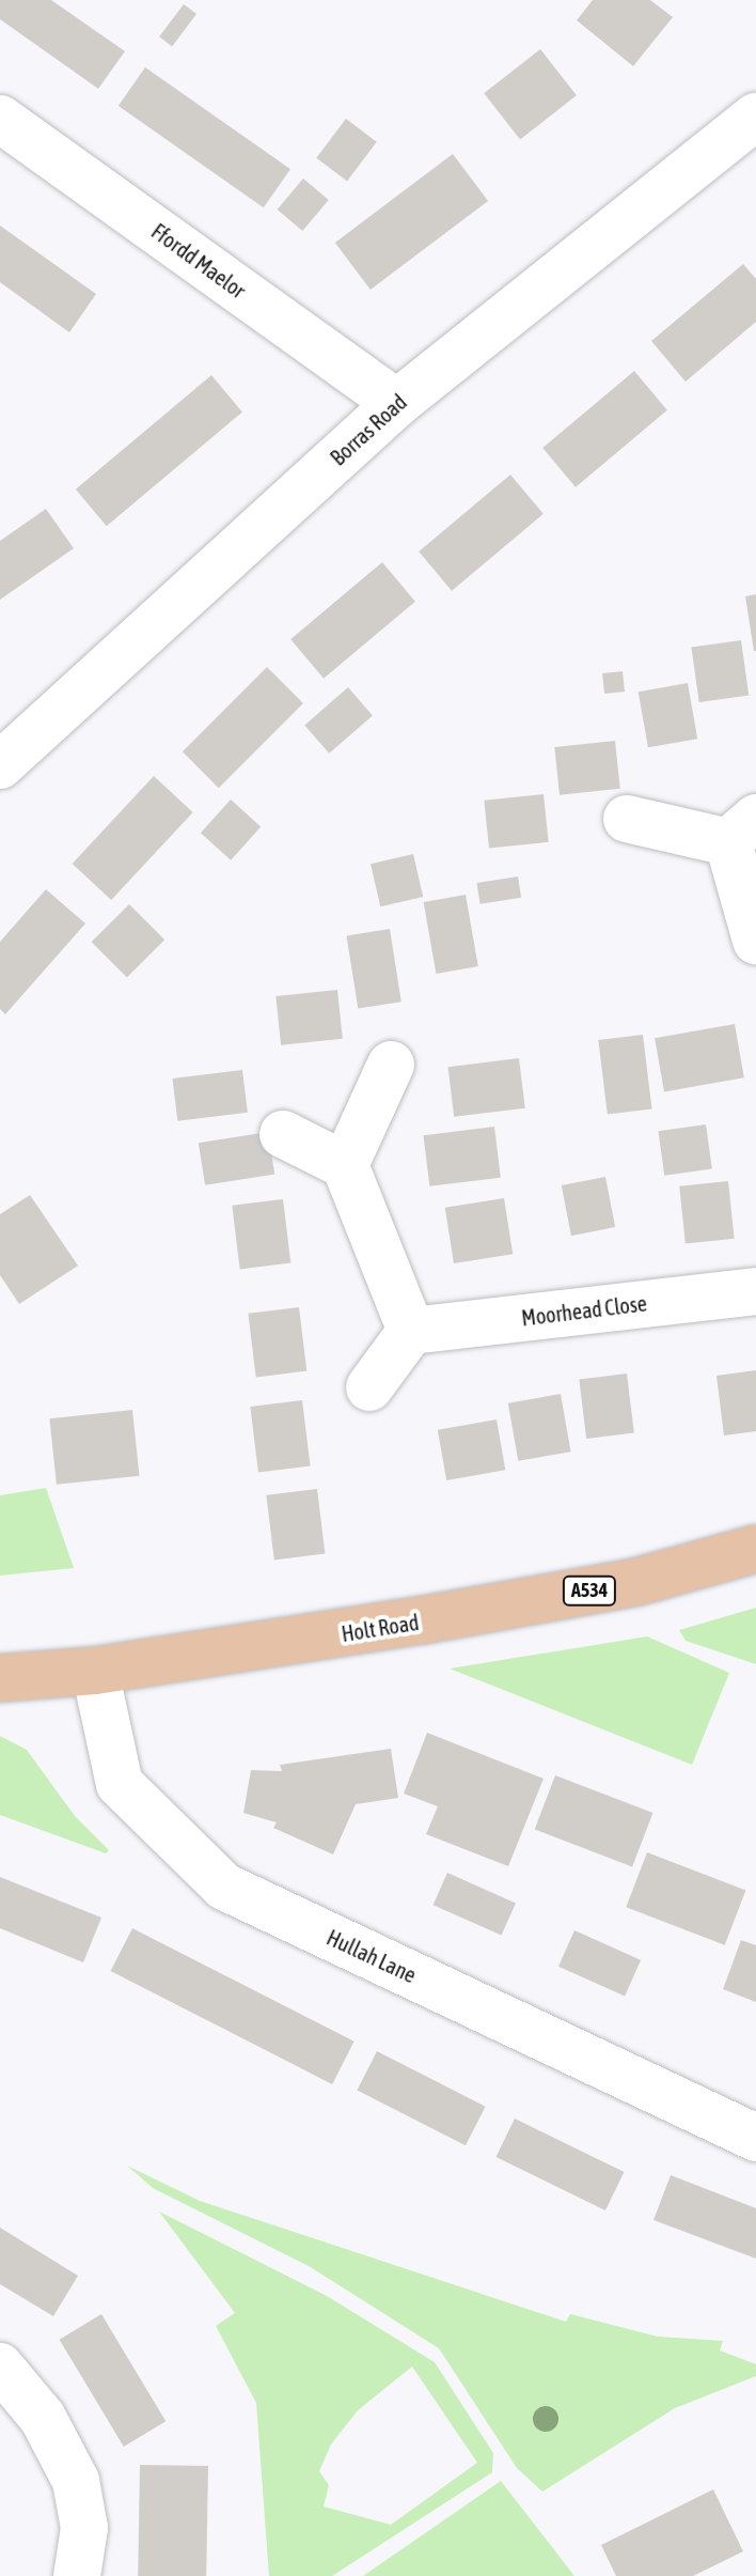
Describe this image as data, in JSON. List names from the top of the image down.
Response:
{
  "streets": {
    "main road": ["A534", "Holt Road"],
    "street": [
      "Ffordd Maelor",
      "Borras Road",
      "Moorhead Close",
      "Hullah Lane"
    ]
  },
  "crossings": [
    ["Ffordd Maelor", "Borras Road"],
    ["Holt Road", "Hullah Lane"]
  ]
}
